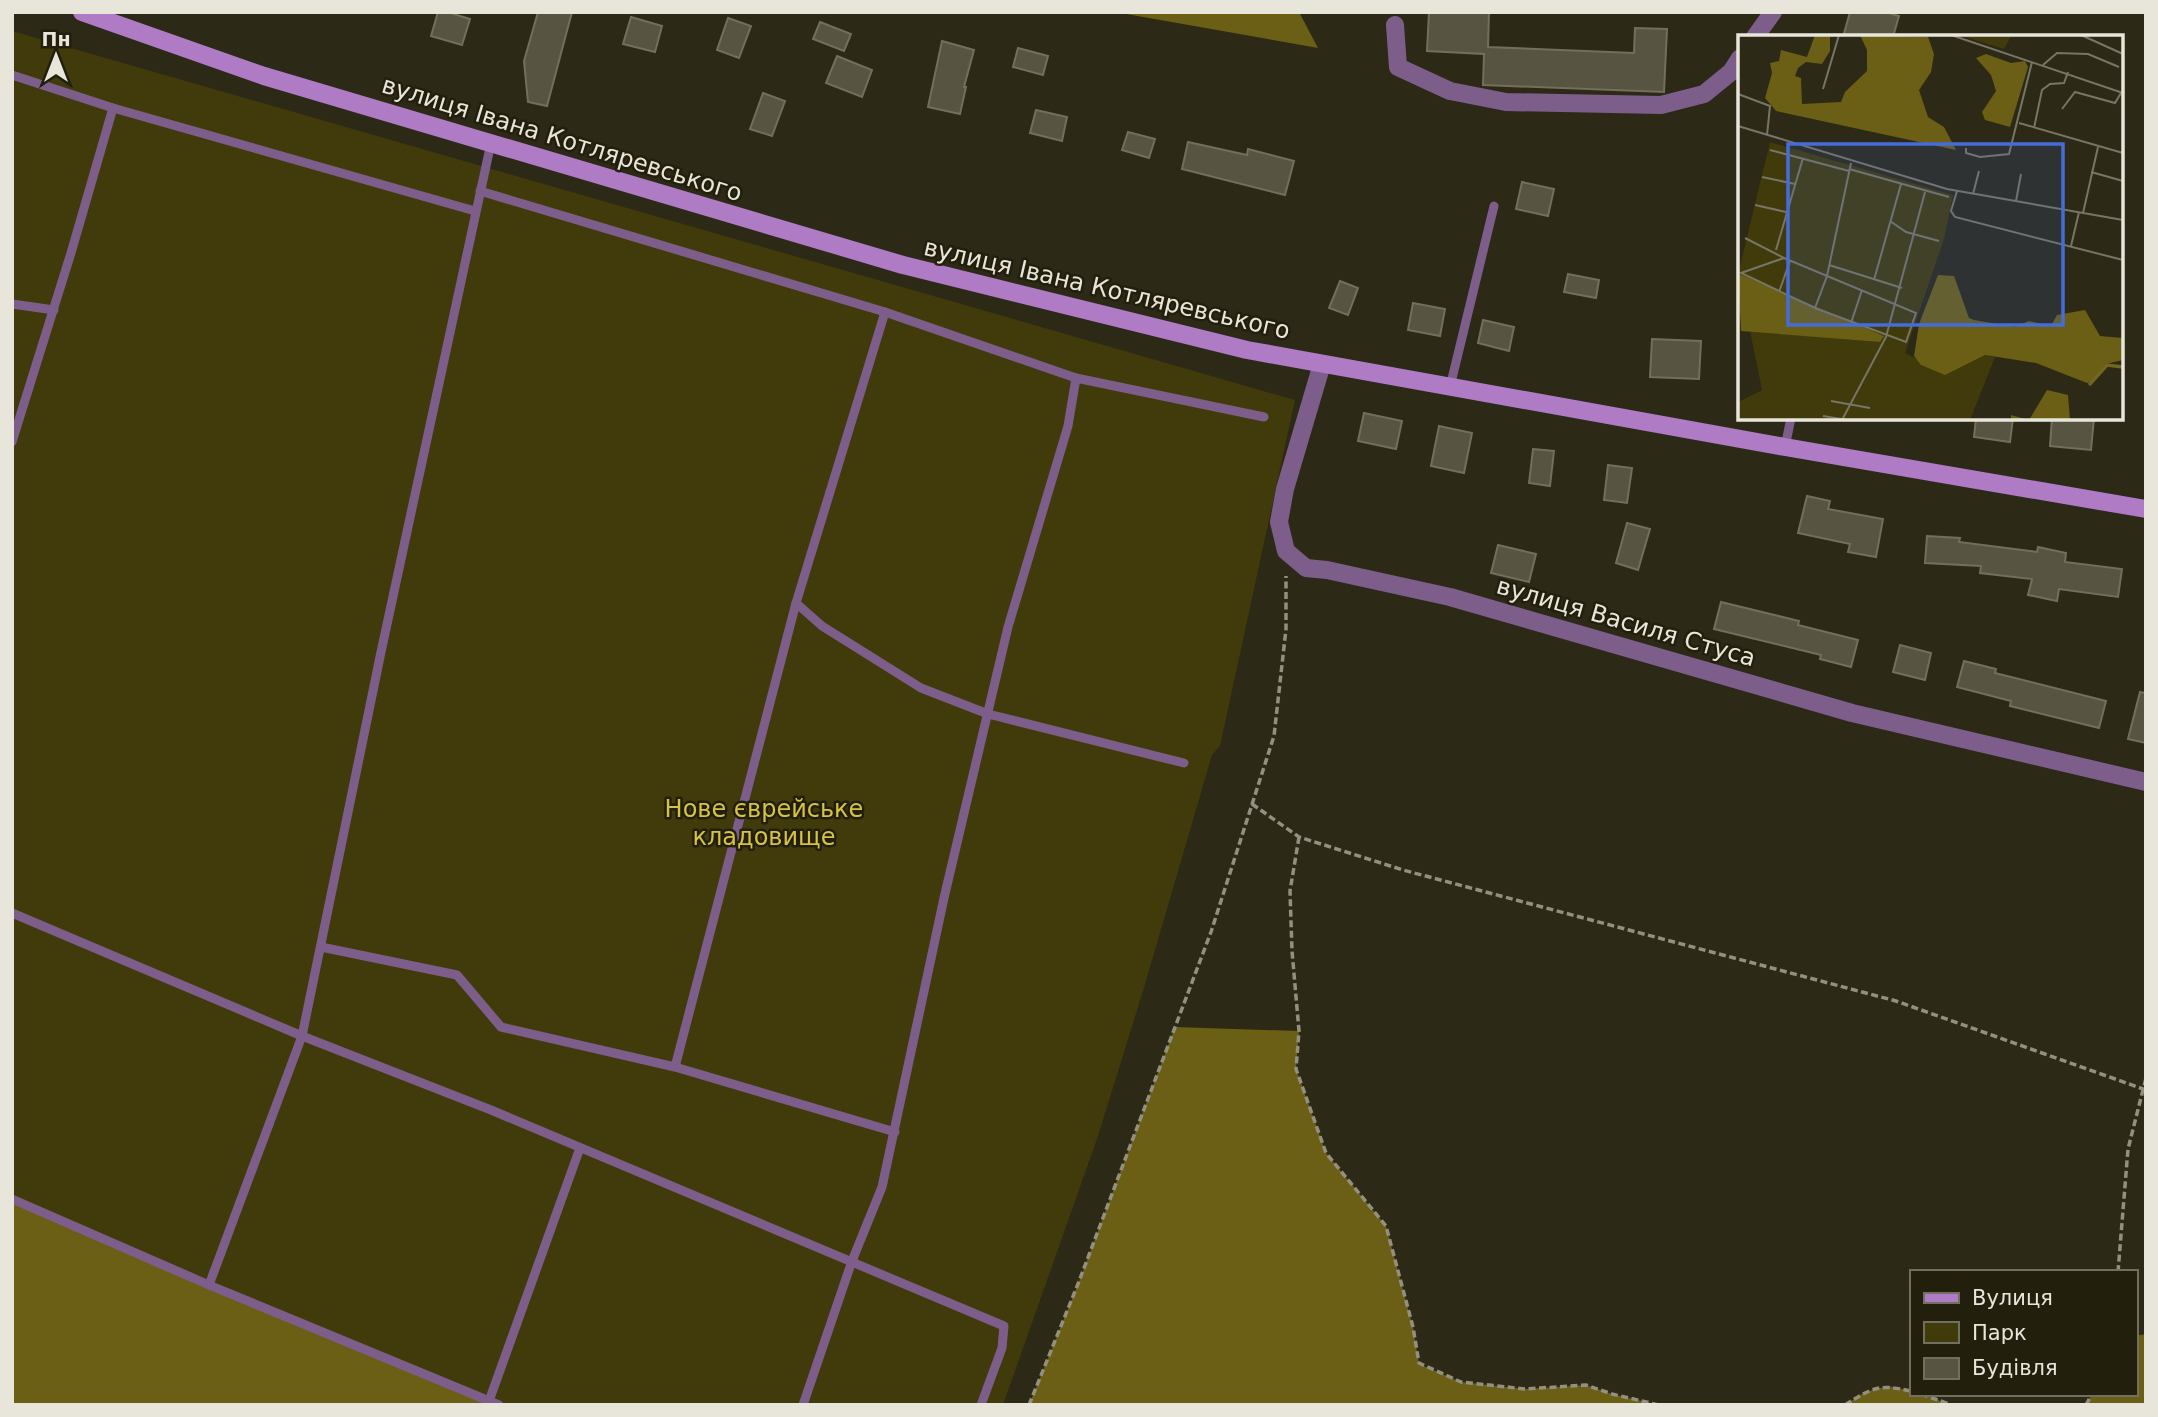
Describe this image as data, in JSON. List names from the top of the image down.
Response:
{
  "streets": {
    "street": ["вулиця Івана Котляревського", "вулиця Василя Стуса"]
  },
  "parks": ["Нове єврейське кладовище"],
  "legend": ["Вулиця", "Парк", "Будівля"],
  "north": "top"
}
